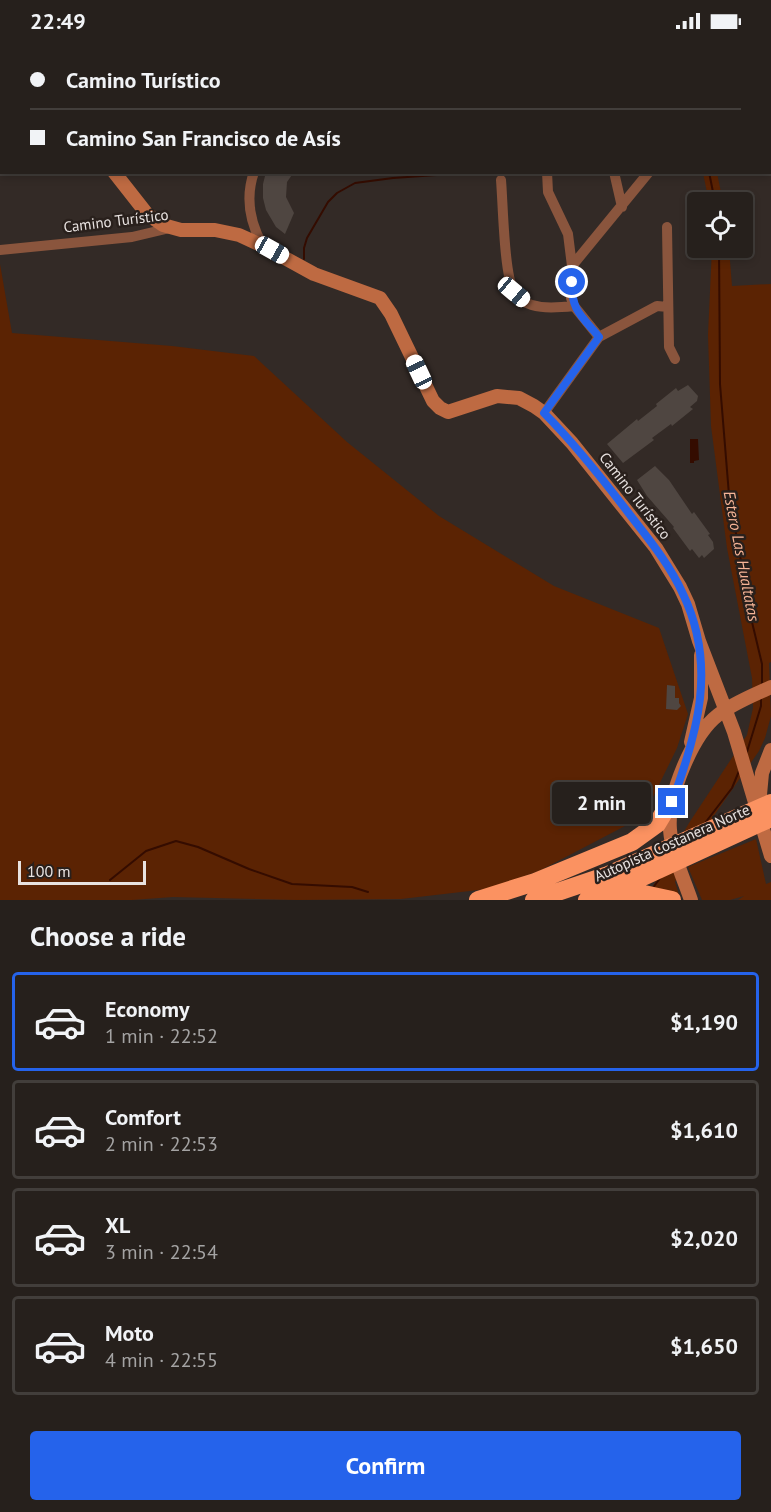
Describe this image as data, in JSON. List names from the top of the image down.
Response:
{
  "streets": {
    "highway": ["Autopista Costanera Norte"],
    "main road": ["Camino Turístico"]
  },
  "crossings": [
    ["Camino Turístico", "Autopista Costanera Norte"]
  ],
  "water": ["Estero Las Hualtatas"],
  "scale_bar": "100 m",
  "page": {
    "status": "22:49",
    "banner": ["Camino Turístico", "Camino San Francisco de Asís"],
    "bubble": "2 min",
    "scale": "100 m",
    "heading": "Choose a ride",
    "list": [
      {
        "name": "Economy",
        "note": "1 min · 22:52",
        "value": "$1,190"
      },
      {
        "name": "Comfort",
        "note": "2 min · 22:53",
        "value": "$1,610"
      },
      {
        "name": "XL",
        "note": "3 min · 22:54",
        "value": "$2,020"
      },
      {
        "name": "Moto",
        "note": "4 min · 22:55",
        "value": "$1,650"
      }
    ],
    "buttons": "Confirm"
  }
}
